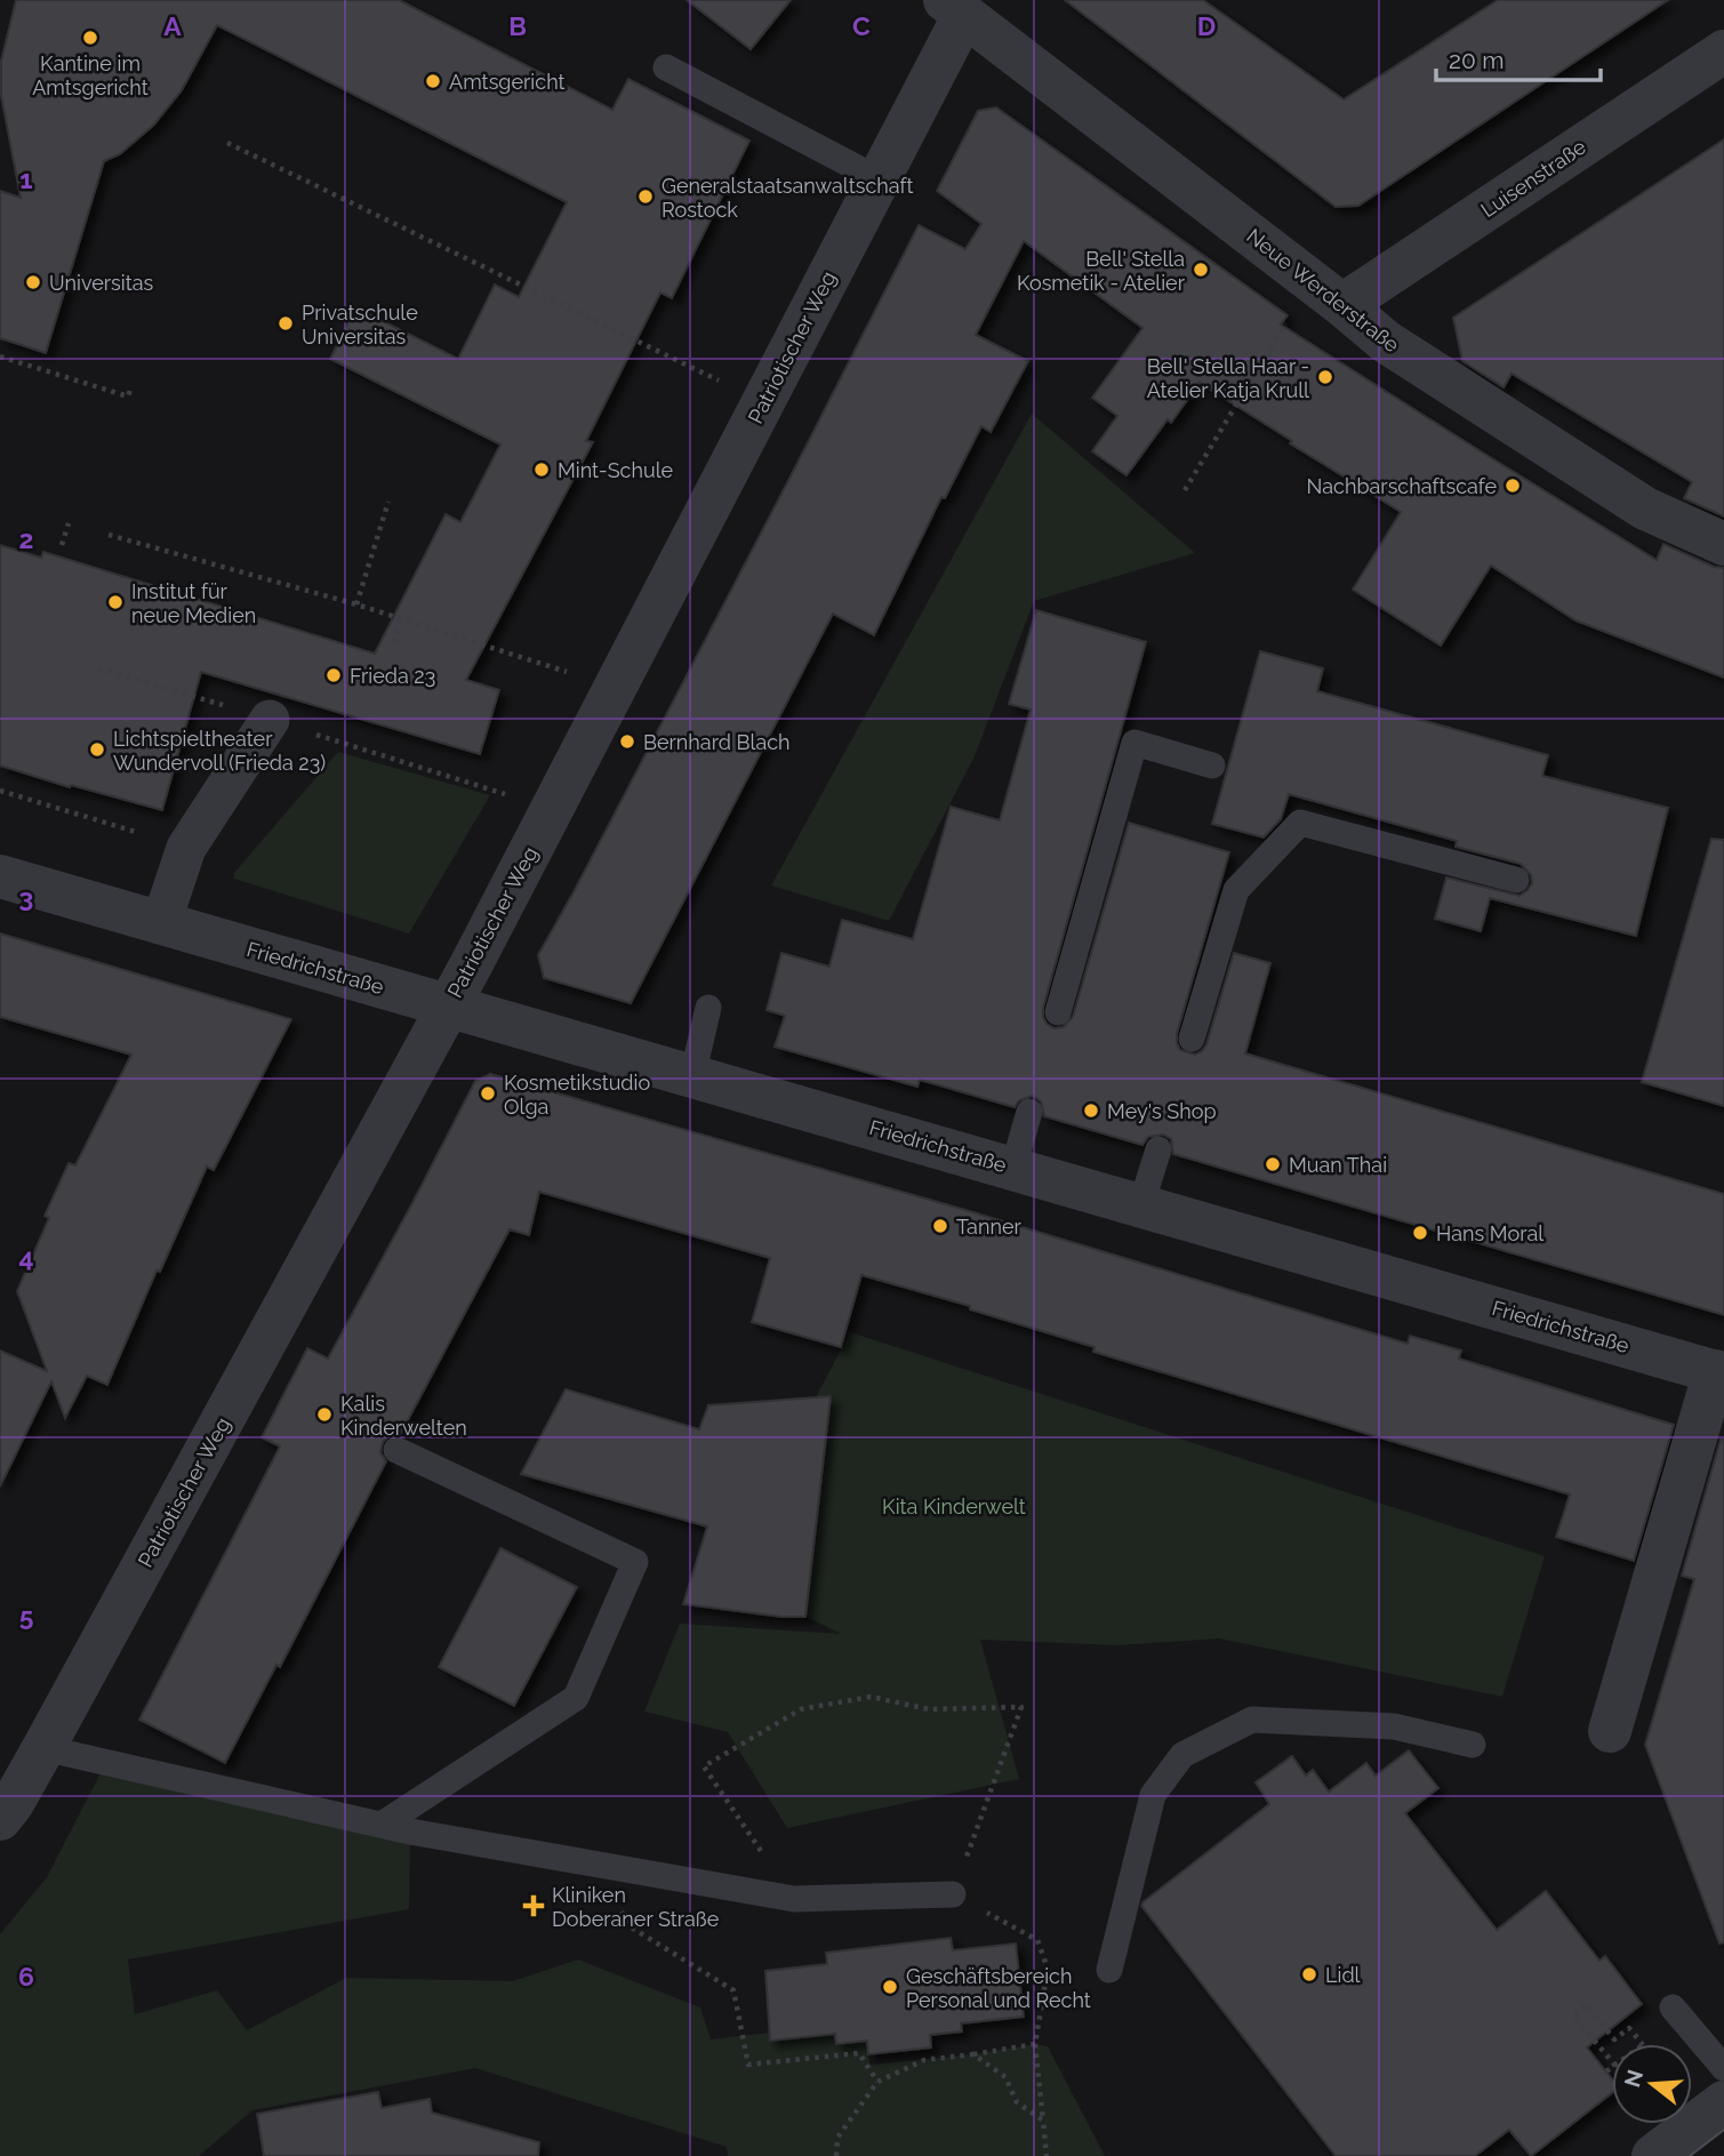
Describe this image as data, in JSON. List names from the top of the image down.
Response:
{
  "streets": {
    "street": [
      "Luisenstraße",
      "Neue Werderstraße",
      "Patriotischer Weg",
      "Friedrichstraße"
    ]
  },
  "crossings": [
    ["Luisenstraße", "Neue Werderstraße"],
    ["Neue Werderstraße", "Patriotischer Weg"],
    ["Patriotischer Weg", "Friedrichstraße"]
  ],
  "parks": ["Kita Kinderwelt"],
  "places": {
    "other": [
      "Kantine im Amtsgericht",
      "Amtsgericht",
      "Generalstaatsanwaltschaft Rostock",
      "Bell' Stella Kosmetik - Atelier",
      "Universitas",
      "Privatschule Universitas",
      "Bell' Stella Haar - Atelier Katja Krull",
      "Mint-Schule",
      "Nachbarschaftscafe",
      "Institut für neue Medien",
      "Frieda 23",
      "Bernhard Blach",
      "Lichtspieltheater Wundervoll (Frieda 23)",
      "Kosmetikstudio Olga",
      "Mey's Shop",
      "Muan Thai",
      "Tanner",
      "Hans Moral",
      "Kalis Kinderwelten",
      "Lidl",
      "Geschäftsbereich Personal und Recht"
    ],
    "health": ["Kliniken Doberaner Straße"]
  },
  "scale_bar": "20 m",
  "north": "left",
  "grid": {
    "columns": [
      "A",
      "B",
      "C",
      "D"
    ],
    "rows": [
      "1",
      "2",
      "3",
      "4",
      "5",
      "6"
    ]
  }
}
